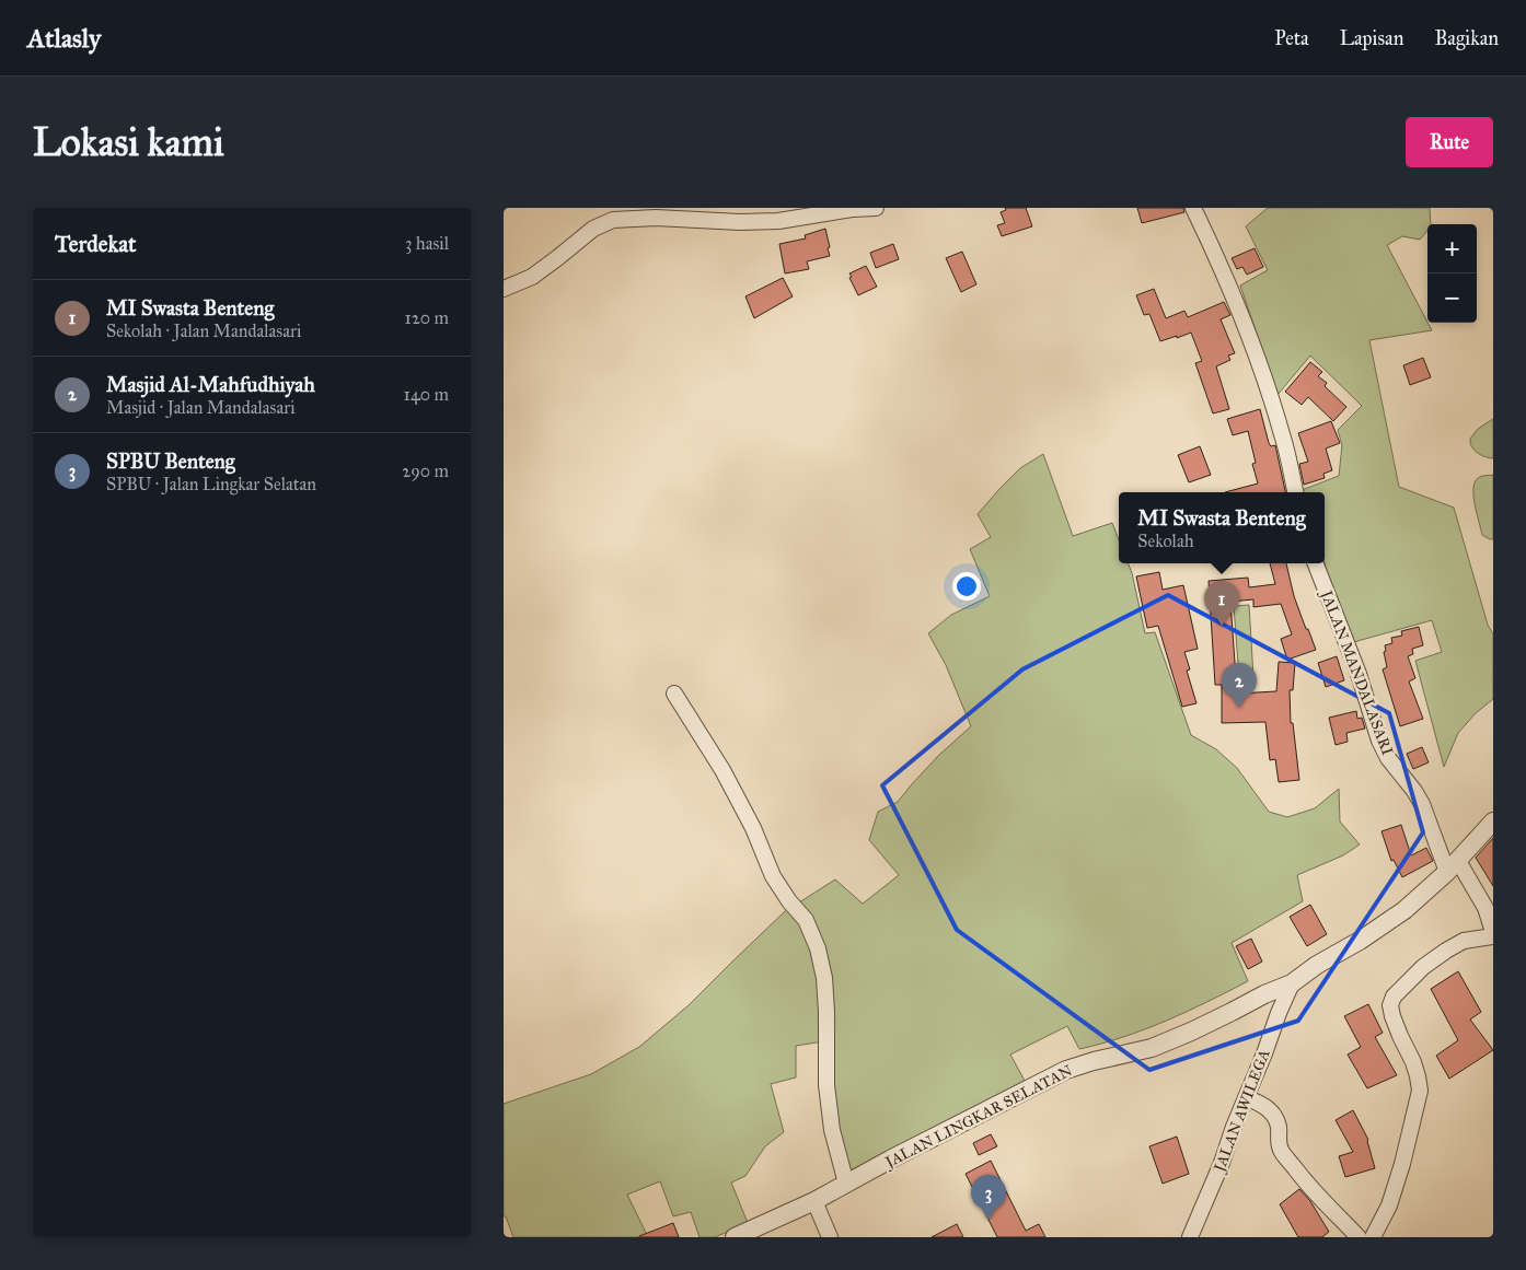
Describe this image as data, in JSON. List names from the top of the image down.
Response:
{
  "streets": {
    "street": ["JALAN MANDALASARI", "JALAN AWILEGA", "JALAN LINGKAR SELATAN"]
  },
  "crossings": [
    ["JALAN MANDALASARI", "JALAN LINGKAR SELATAN"],
    ["JALAN AWILEGA", "JALAN LINGKAR SELATAN"]
  ],
  "page": {
    "header": "Atlasly",
    "nav": ["Peta", "Lapisan", "Bagikan"],
    "buttons": "Rute",
    "title": "Lokasi kami",
    "heading": ["Terdekat", "3 hasil"],
    "map_buttons": ["+", "−"],
    "list": [
      {
        "mark": "1",
        "name": "MI Swasta Benteng",
        "note": "Sekolah · Jalan Mandalasari",
        "value": "120 m"
      },
      {
        "mark": "2",
        "name": "Masjid Al-Mahfudhiyah",
        "note": "Masjid · Jalan Mandalasari",
        "value": "140 m"
      },
      {
        "mark": "3",
        "name": "SPBU Benteng",
        "note": "SPBU · Jalan Lingkar Selatan",
        "value": "290 m"
      }
    ],
    "popup": ["MI Swasta Benteng", "Sekolah"],
    "pins": ["1", "2", "3"]
  }
}
